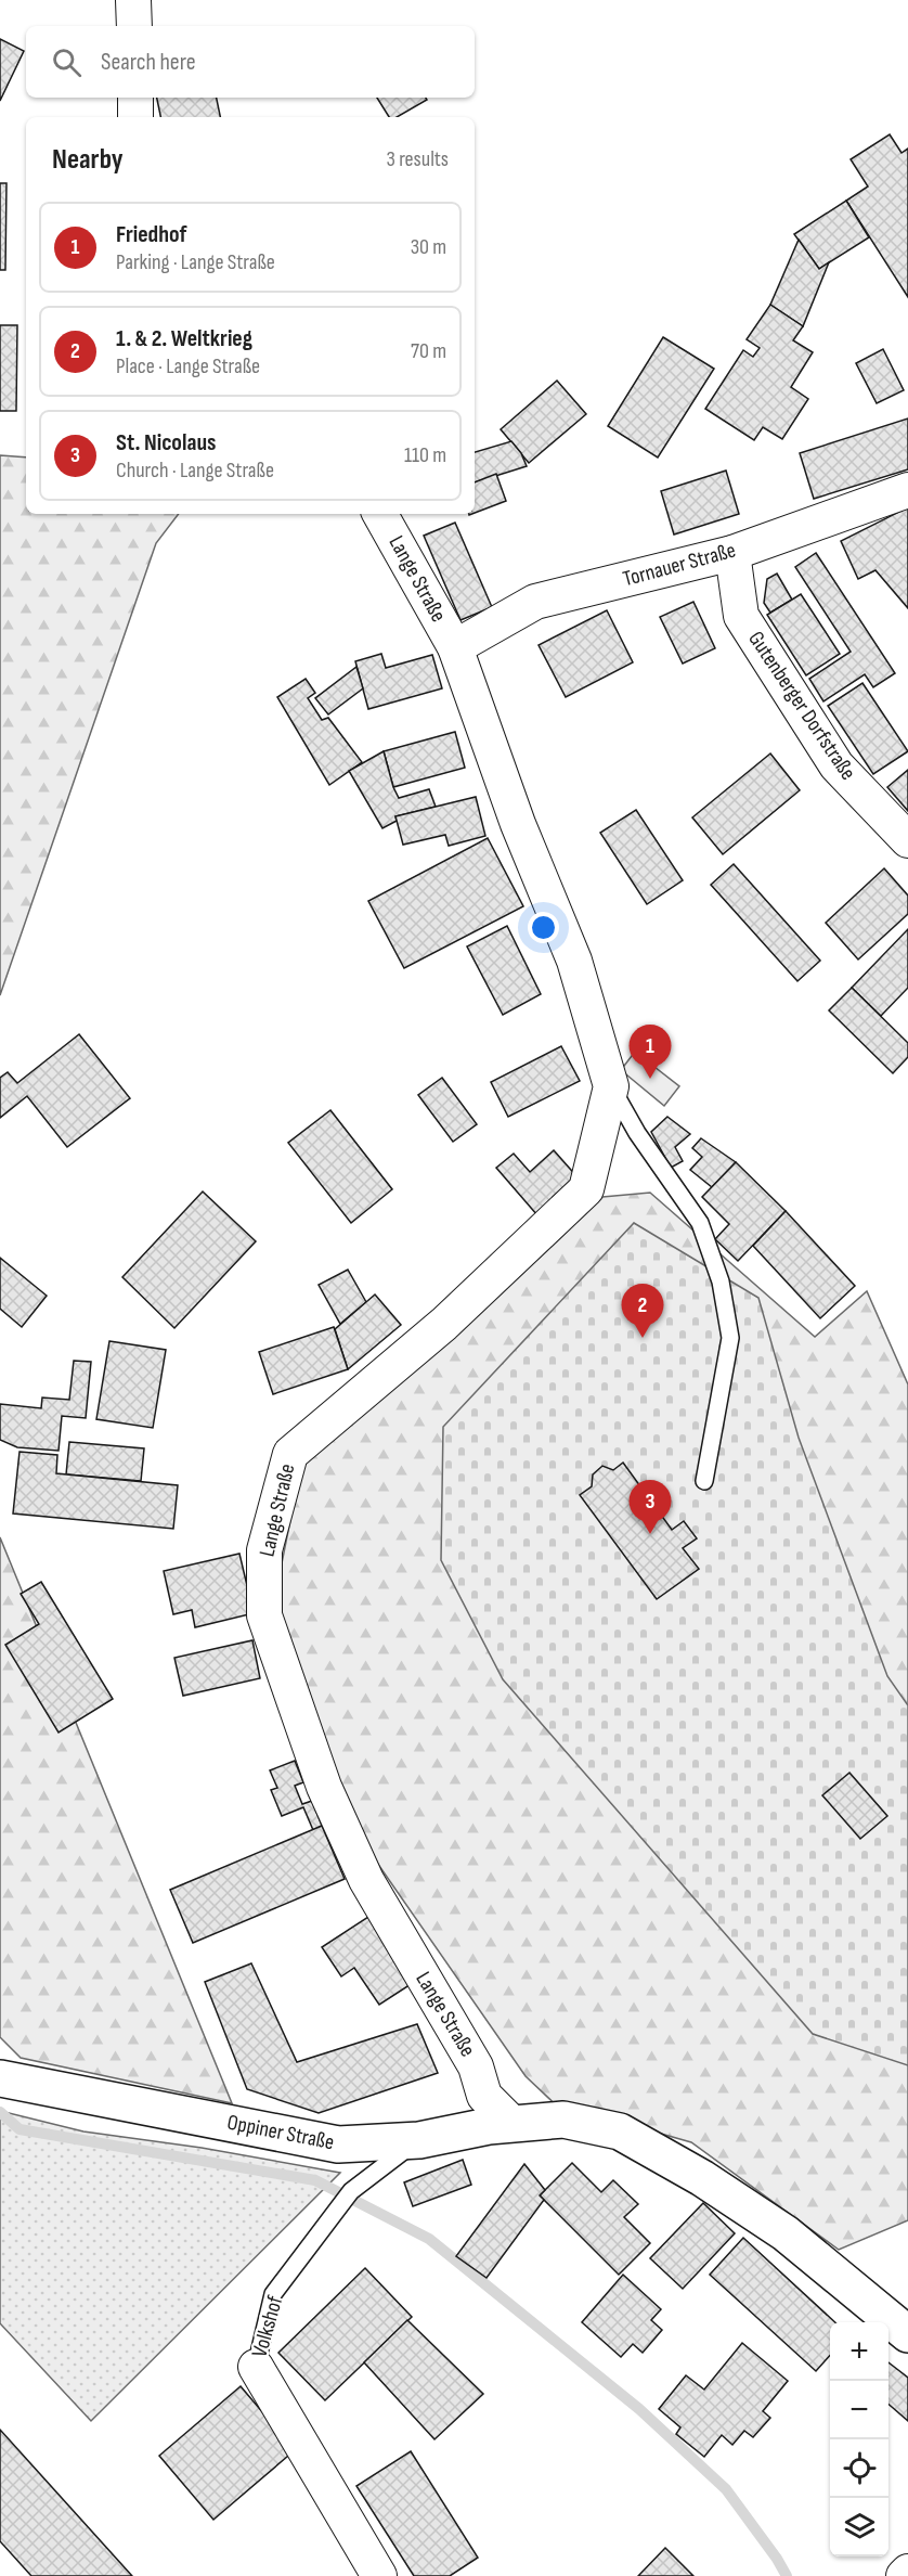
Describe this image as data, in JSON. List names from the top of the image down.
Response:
{
  "streets": {
    "street": [
      "Tornauer Straße",
      "Lange Straße",
      "Gutenberger Dorfstraße",
      "Oppiner Straße",
      "Volkshof"
    ]
  },
  "crossings": [
    ["Tornauer Straße", "Lange Straße"],
    ["Tornauer Straße", "Gutenberger Dorfstraße"],
    ["Lange Straße", "Oppiner Straße"],
    ["Oppiner Straße", "Volkshof"]
  ],
  "page": {
    "search": "Search here",
    "heading": ["Nearby", "3 results"],
    "list": [
      {
        "mark": "1",
        "name": "Friedhof",
        "note": "Parking · Lange Straße",
        "value": "30 m"
      },
      {
        "mark": "2",
        "name": "1. & 2. Weltkrieg",
        "note": "Place · Lange Straße",
        "value": "70 m"
      },
      {
        "mark": "3",
        "name": "St. Nicolaus",
        "note": "Church · Lange Straße",
        "value": "110 m"
      }
    ],
    "pins": ["1", "2", "3"],
    "map_buttons": ["+", "−"]
  }
}
